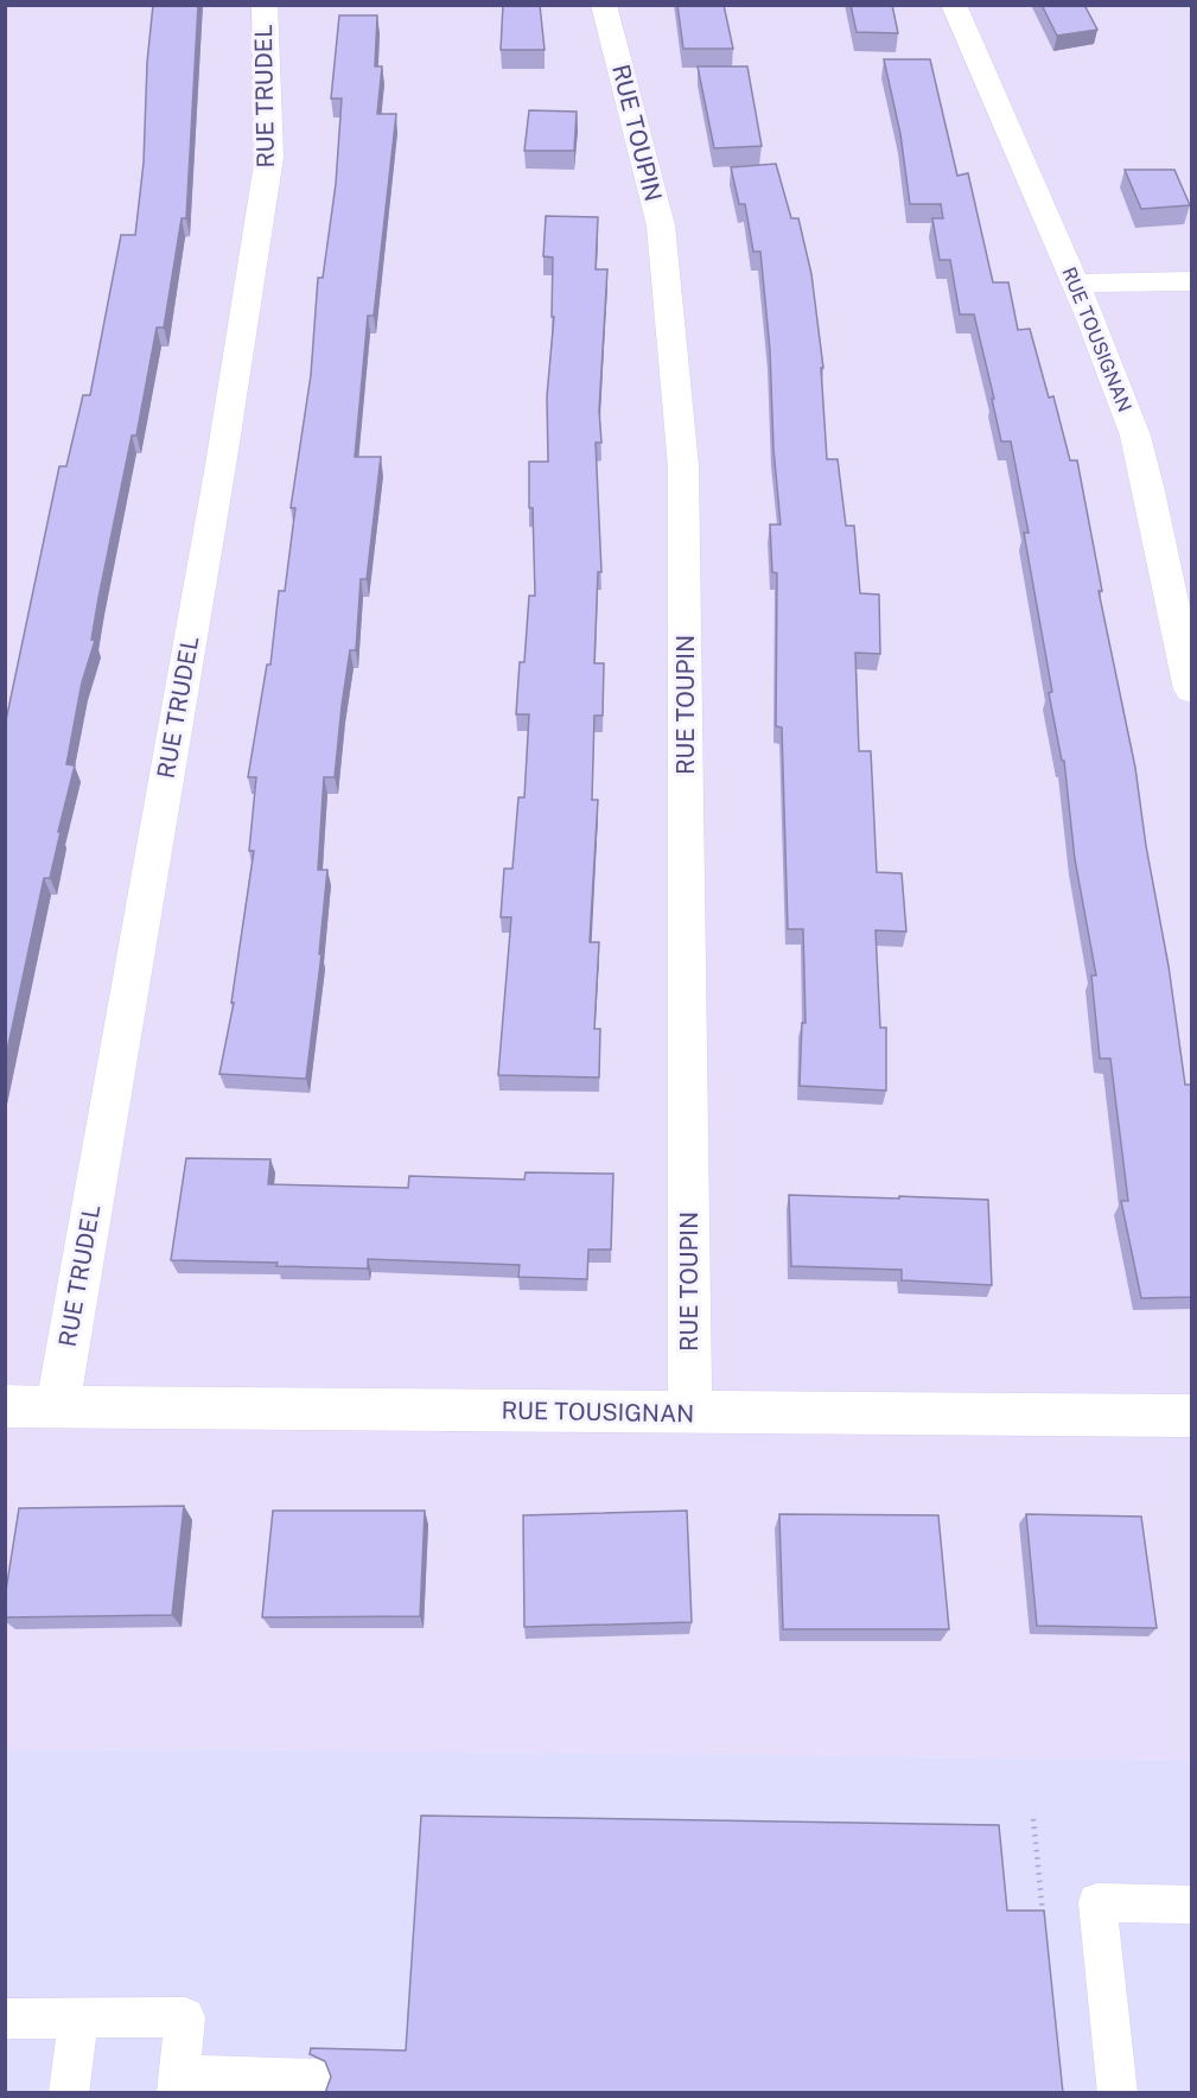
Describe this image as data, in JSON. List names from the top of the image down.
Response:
{
  "streets": {
    "street": ["RUE TRUDEL", "RUE TOUPIN", "RUE TOUSIGNAN"]
  },
  "crossings": [
    ["RUE TRUDEL", "RUE TOUSIGNAN"],
    ["RUE TOUPIN", "RUE TOUSIGNAN"]
  ]
}
